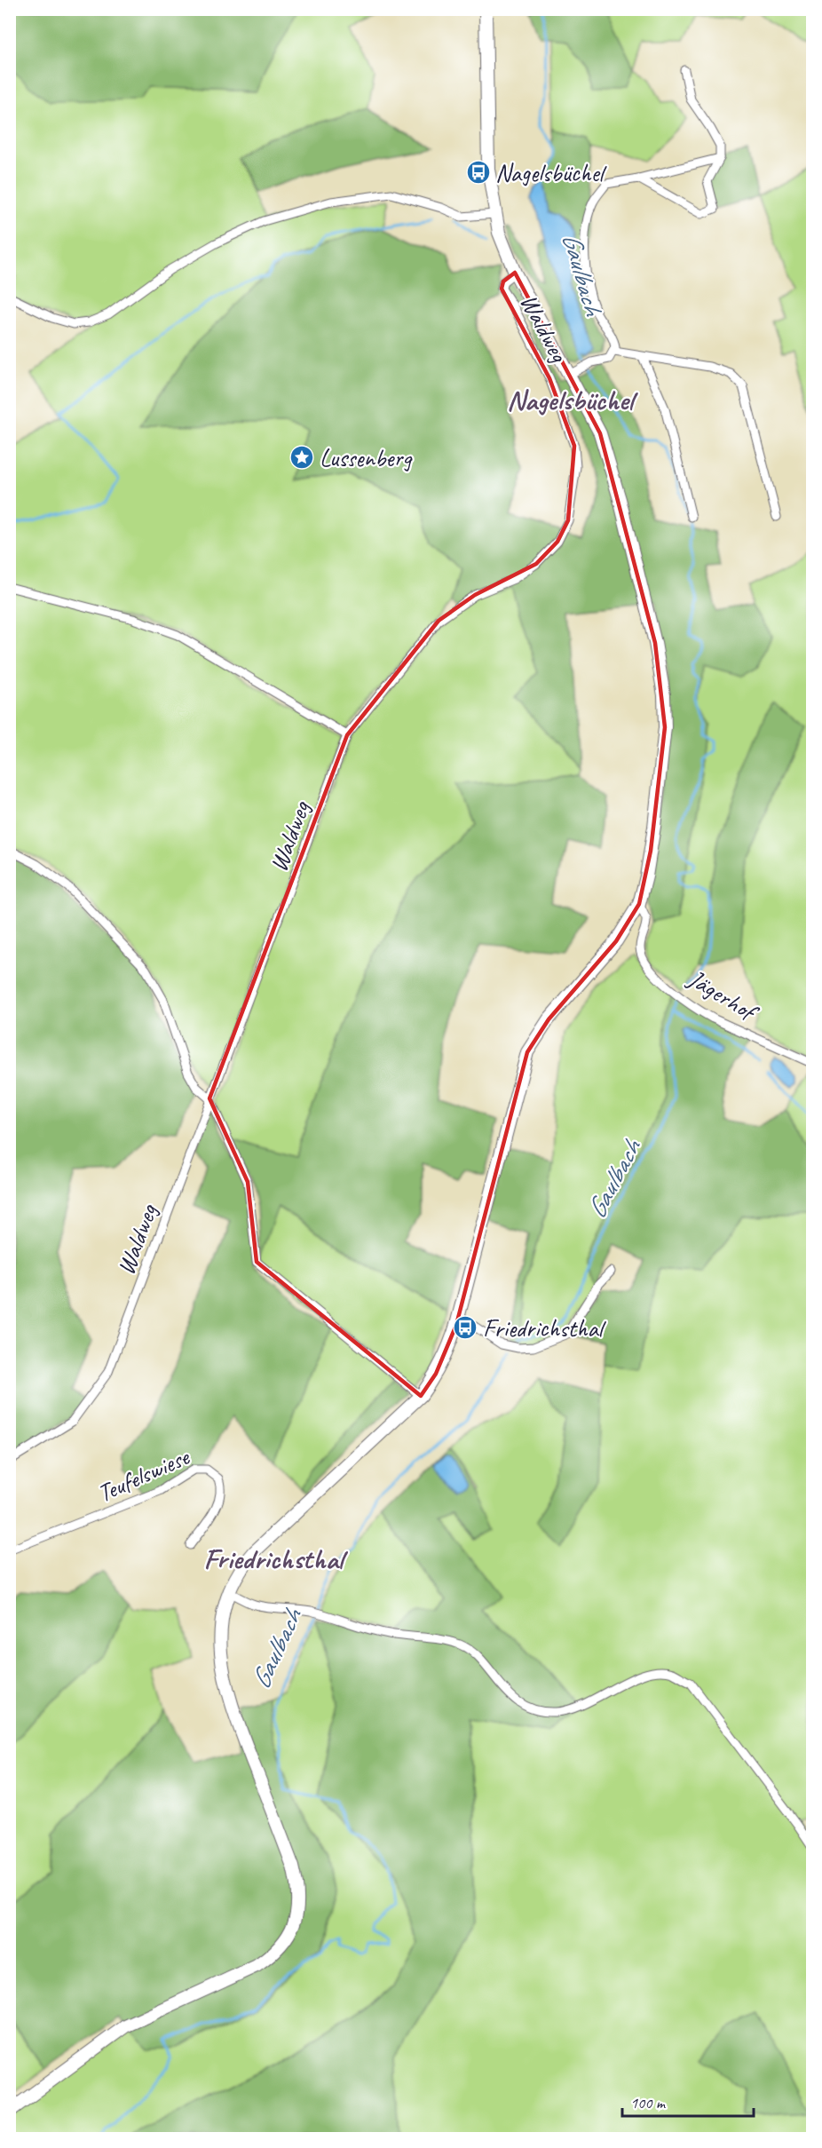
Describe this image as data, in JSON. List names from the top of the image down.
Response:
{
  "streets": {
    "street": ["Waldweg", "Jägerhof", "Teufelswiese"]
  },
  "districts": ["Nagelsbüchel", "Friedrichsthal"],
  "water": ["Gaulbach"],
  "places": {
    "bus stop": ["Nagelsbüchel", "Friedrichsthal"],
    "place": ["Lussenberg"]
  },
  "scale_bar": "100 m"
}
